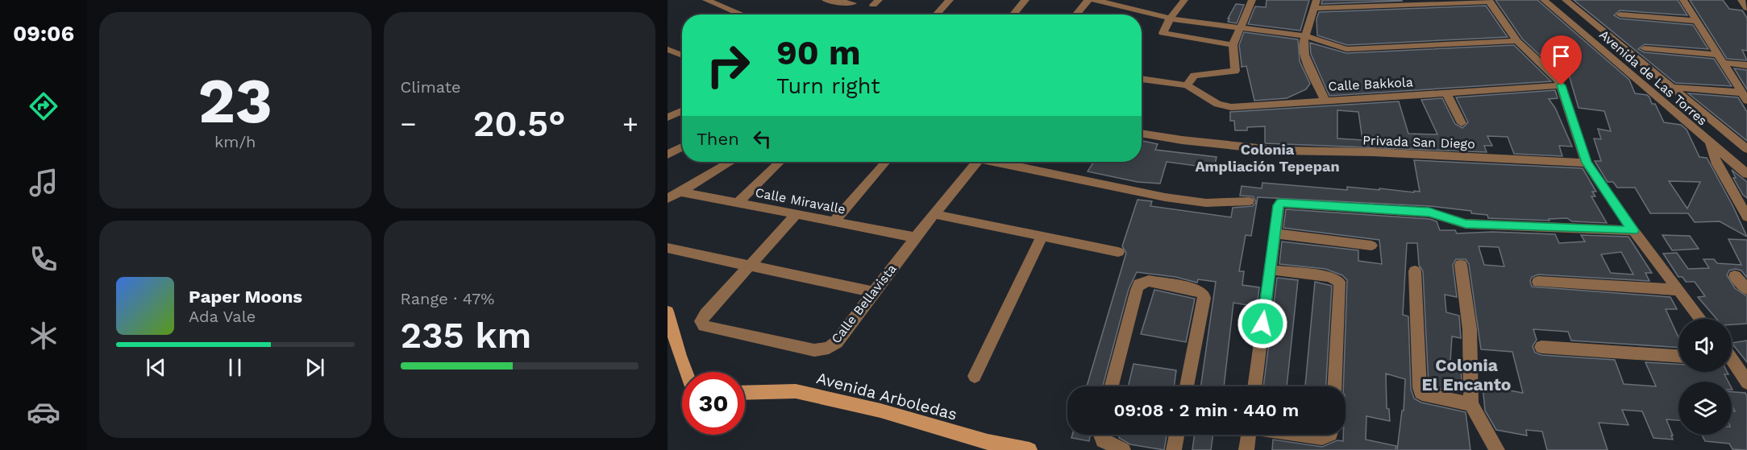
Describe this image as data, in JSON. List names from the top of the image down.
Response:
{
  "streets": {
    "street": [
      "Avenida de Las Torres",
      "Calle Bakkola",
      "Privada San Diego",
      "Calle Miravalle",
      "Calle Bellavista",
      "Avenida Arboledas"
    ]
  },
  "crossings": [
    ["Calle Miravalle", "Calle Bellavista"]
  ],
  "districts": ["Colonia Ampliación Tepepan", "Colonia El Encanto"],
  "page": {
    "tabs": "09:06",
    "tile": [
      ["23", "km/h"],
      "Climate",
      ["Range · 47%", "235 km"]
    ],
    "turn": ["90 m", "Turn right"],
    "heat": ["−", "20.5°", "+"],
    "then": "Then",
    "song": ["Paper Moons", "Ada Vale"],
    "limit": "30",
    "trip": "09:08 · 2 min · 440 m"
  }
}
